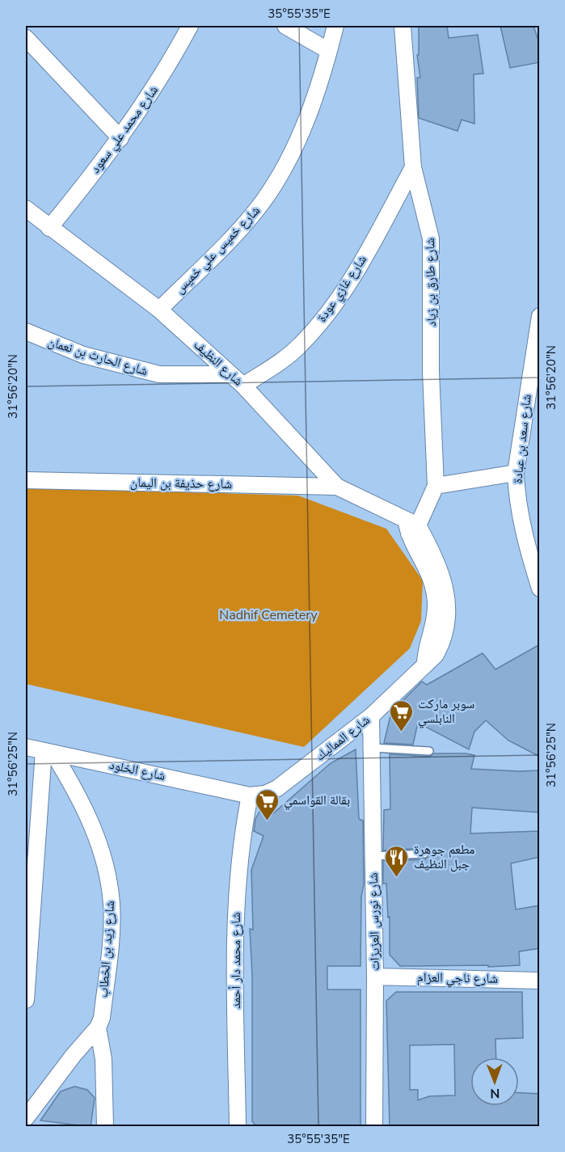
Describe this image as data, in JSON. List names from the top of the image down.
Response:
{
  "streets": {
    "street": [
      "شارع محمد علي سعود",
      "شارع خميس علي خميس",
      "شارع طارق بن زياد",
      "شارع غازي عودة",
      "شارع الحارث بن نعمان",
      "شارع النظيف",
      "شارع سعد بن عبادة",
      "شارع حذيفة بن اليمان",
      "شارع المماليك",
      "شارع الخلود",
      "شارع نورس العزيزات",
      "شارع زيد بن الخطاب",
      "شارع محمد دار أحمد",
      "شارع ناجي العزام"
    ]
  },
  "crossings": [
    ["شارع محمد علي سعود", "شارع النظيف"],
    ["شارع خميس علي خميس", "شارع النظيف"],
    ["شارع طارق بن زياد", "شارع غازي عودة"],
    ["شارع طارق بن زياد", "شارع النظيف"],
    ["شارع طارق بن زياد", "شارع المماليك"],
    ["شارع غازي عودة", "شارع النظيف"],
    ["شارع الحارث بن نعمان", "شارع النظيف"],
    ["شارع النظيف", "شارع حذيفة بن اليمان"],
    ["شارع النظيف", "شارع المماليك"],
    ["شارع المماليك", "شارع الخلود"],
    ["شارع المماليك", "شارع نورس العزيزات"],
    ["شارع المماليك", "شارع محمد دار أحمد"],
    ["شارع الخلود", "شارع زيد بن الخطاب"],
    ["شارع الخلود", "شارع محمد دار أحمد"],
    ["شارع نورس العزيزات", "شارع ناجي العزام"]
  ],
  "parks": ["Nadhif Cemetery"],
  "places": {
    "supermarket": ["سوبر ماركت النابلسي", "بقالة القواسمي"],
    "restaurant": ["مطعم جوهرة جبل النظيف"]
  },
  "north": "bottom",
  "coordinates": ["35°55'35\"E", "31°56'20\"N", "31°56'25\"N"]
}
